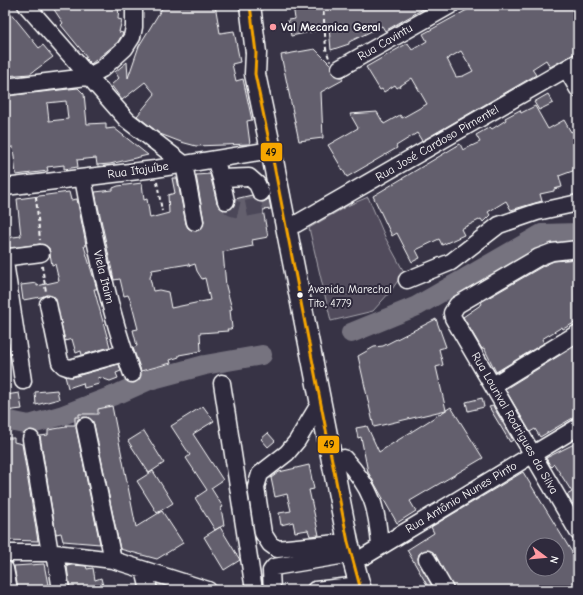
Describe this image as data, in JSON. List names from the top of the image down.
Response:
{
  "streets": {
    "street": [
      "Rua Cavintu",
      "Rua José Cardoso Pimentel",
      "Rua Itajuíbe",
      "Viela Itaim",
      "Rua Lourival Rodrigues da Silva",
      "Rua Antônio Nunes Pinto"
    ]
  },
  "crossings": [
    ["Rua Itajuíbe", "Viela Itaim"],
    ["Rua Lourival Rodrigues da Silva", "Rua Antônio Nunes Pinto"]
  ],
  "places": ["Val Mecanica Geral", "Avenida Marechal Tito, 4779"],
  "lines": ["transit line 49"],
  "north": "right"
}
